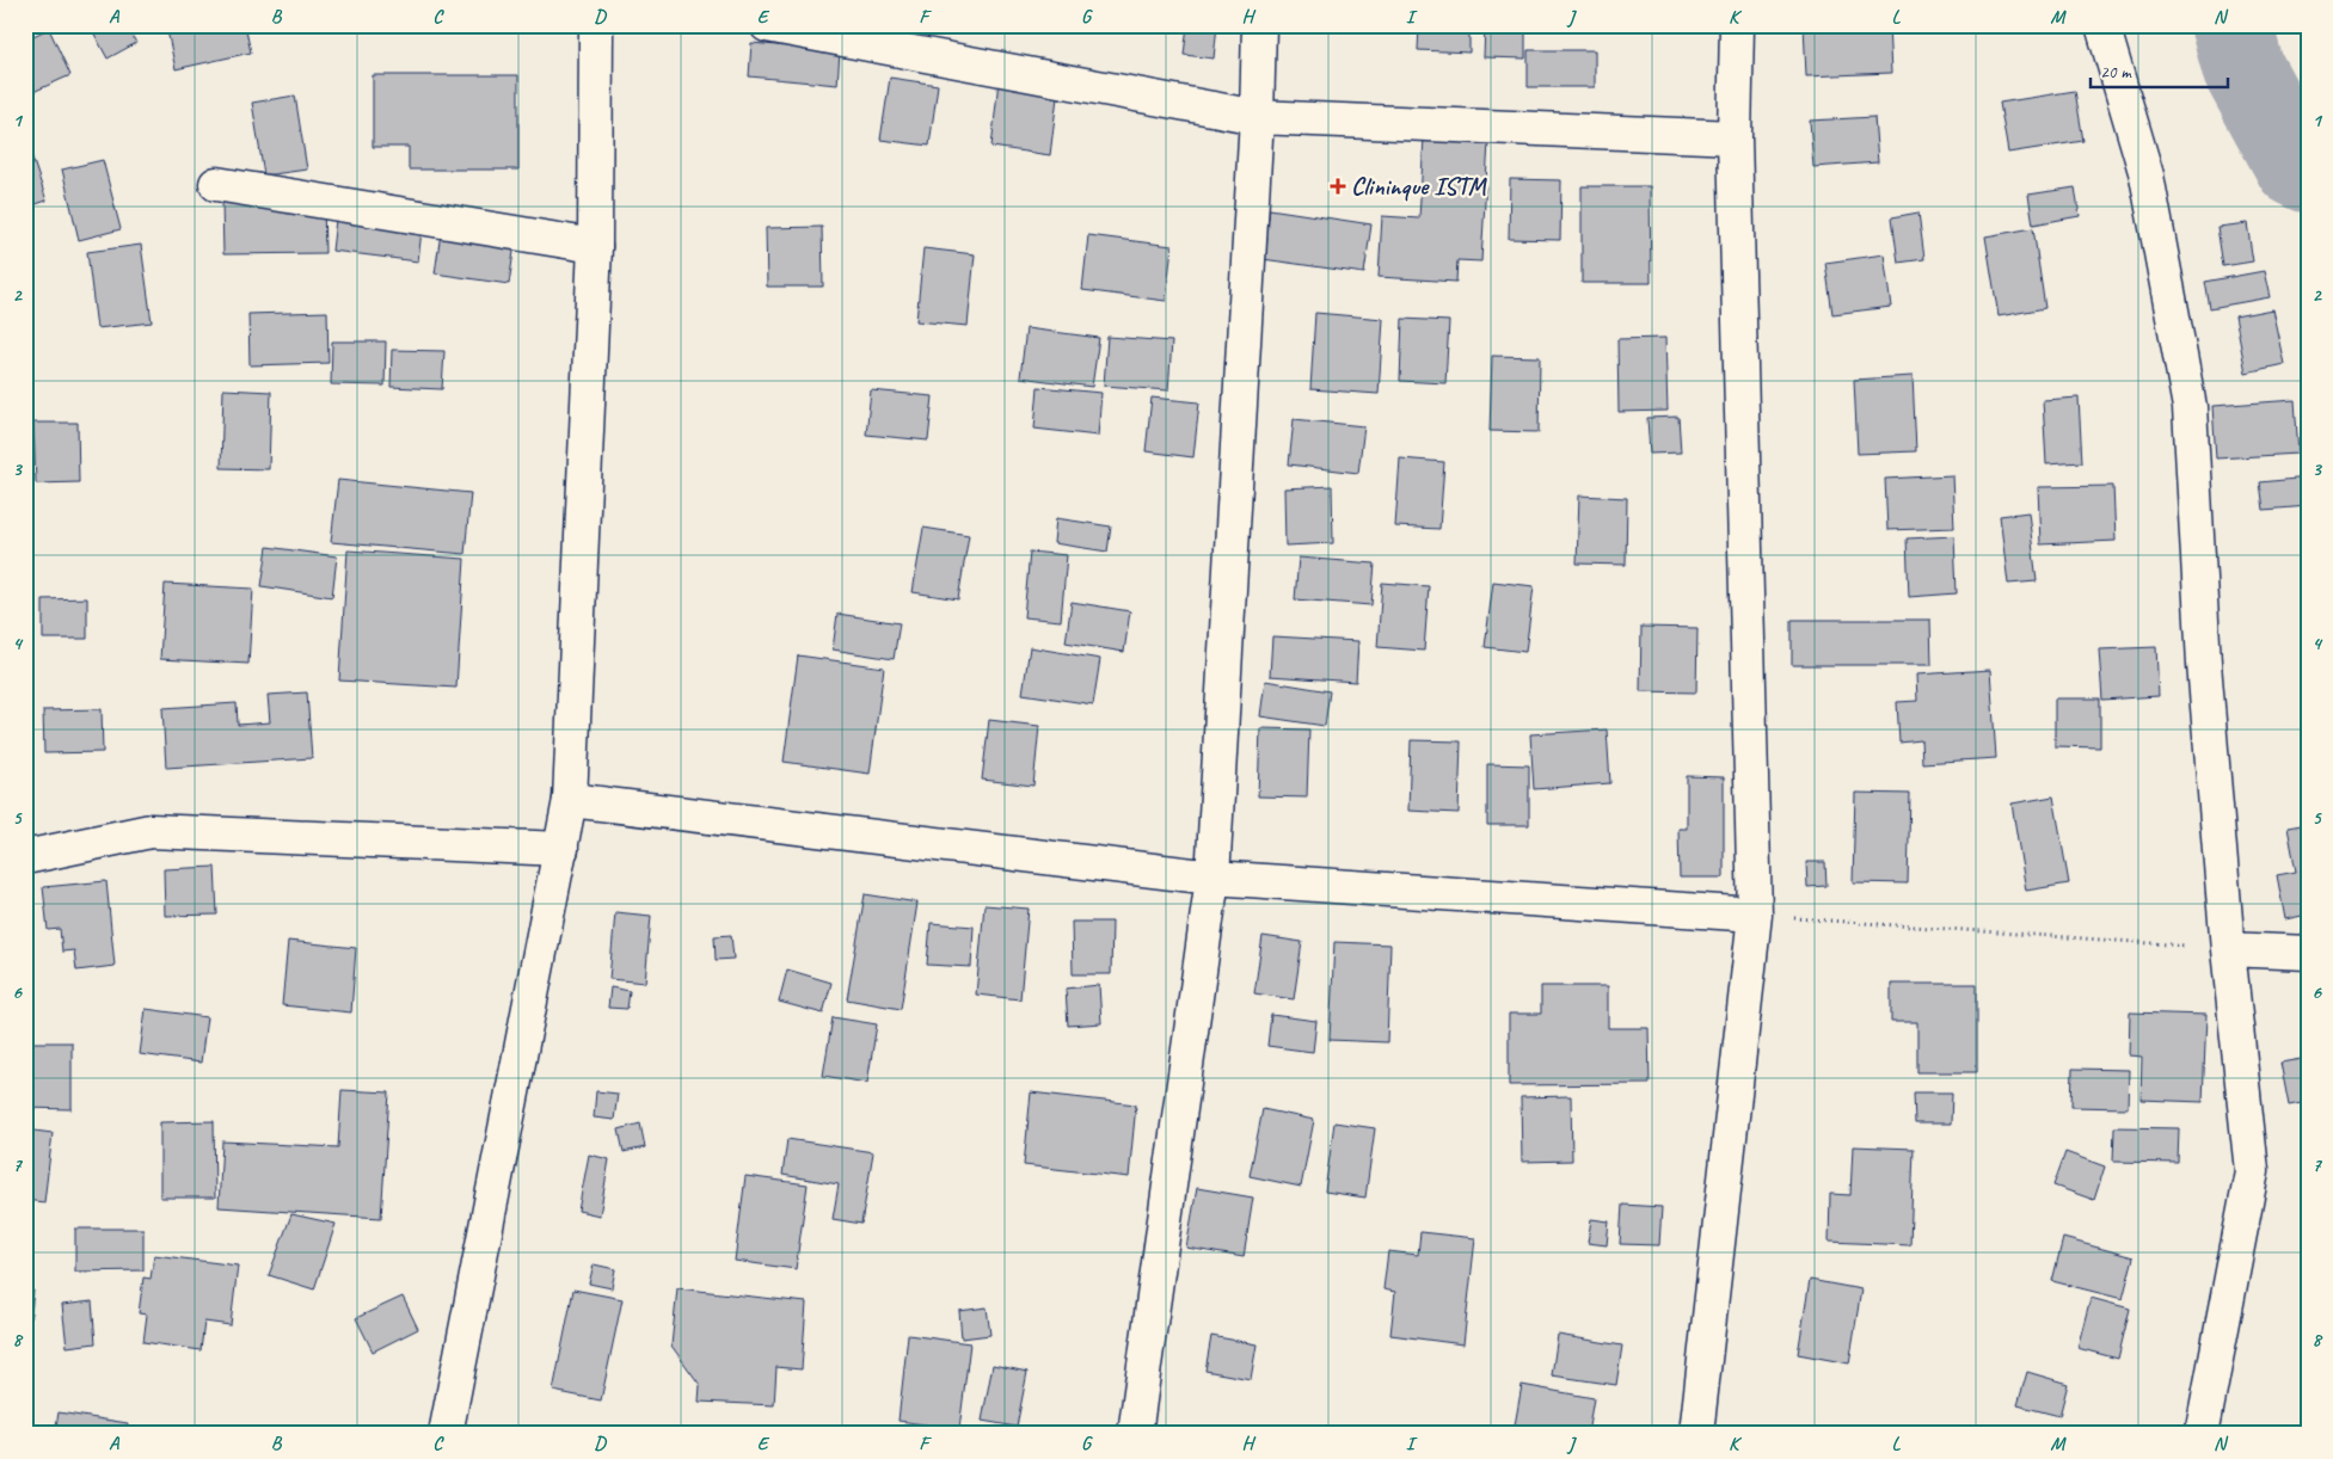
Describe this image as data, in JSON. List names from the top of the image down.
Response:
{
  "places": {
    "health": ["Clininque ISTM"]
  },
  "scale_bar": "20 m",
  "grid": {
    "columns": [
      "A",
      "B",
      "C",
      "D",
      "E",
      "F",
      "G",
      "H",
      "I",
      "J",
      "K",
      "L",
      "M",
      "N"
    ],
    "rows": [
      "1",
      "2",
      "3",
      "4",
      "5",
      "6",
      "7",
      "8"
    ]
  }
}
